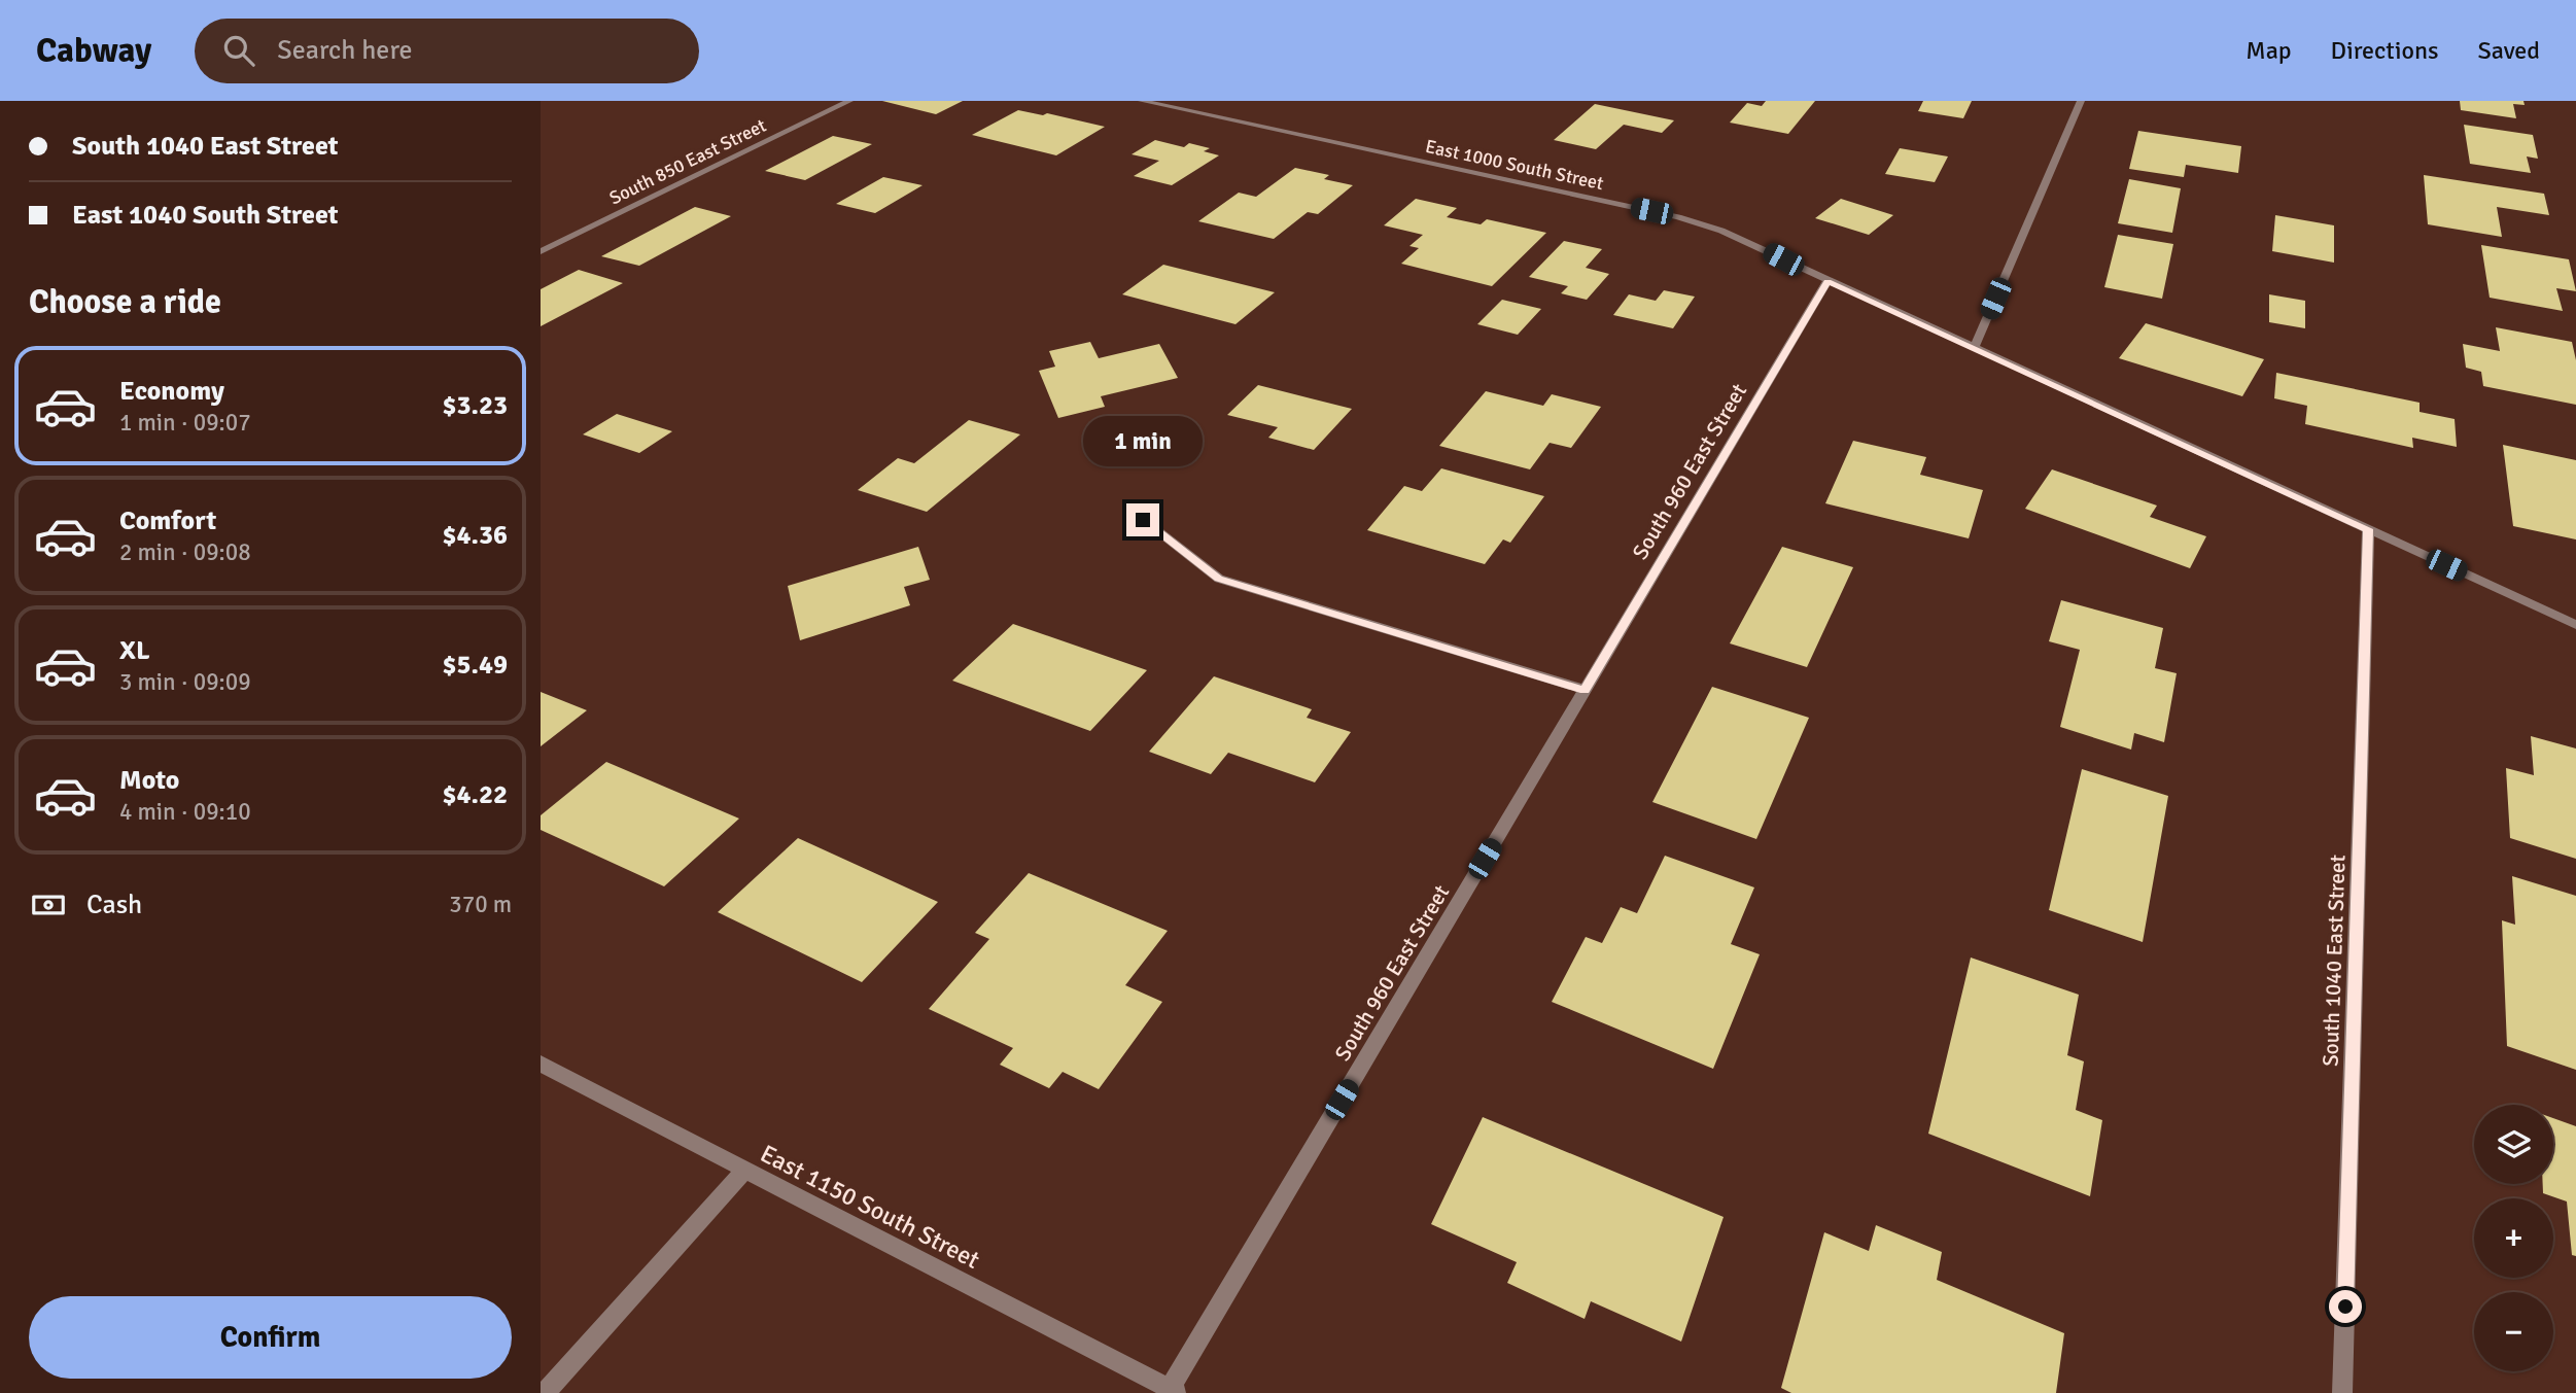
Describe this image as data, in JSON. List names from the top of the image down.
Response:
{
  "streets": {
    "street": [
      "South 850 East Street",
      "East 1000 South Street",
      "South 960 East Street",
      "South 1040 East Street",
      "East 1150 South Street"
    ]
  },
  "crossings": [
    ["East 1000 South Street", "South 960 East Street"],
    ["East 1000 South Street", "South 1040 East Street"],
    ["South 960 East Street", "East 1150 South Street"]
  ],
  "page": {
    "header": "Cabway",
    "search": "Search here",
    "nav": ["Map", "Directions", "Saved"],
    "banner": ["South 1040 East Street", "East 1040 South Street"],
    "heading": "Choose a ride",
    "list": [
      {
        "name": "Economy",
        "note": "1 min · 09:07",
        "value": "$3.23"
      },
      {
        "name": "Comfort",
        "note": "2 min · 09:08",
        "value": "$4.36"
      },
      {
        "name": "XL",
        "note": "3 min · 09:09",
        "value": "$5.49"
      },
      {
        "name": "Moto",
        "note": "4 min · 09:10",
        "value": "$4.22"
      }
    ],
    "bubble": "1 min",
    "pay": ["Cash", "370 m"],
    "map_buttons": ["+", "−"],
    "buttons": "Confirm"
  }
}
